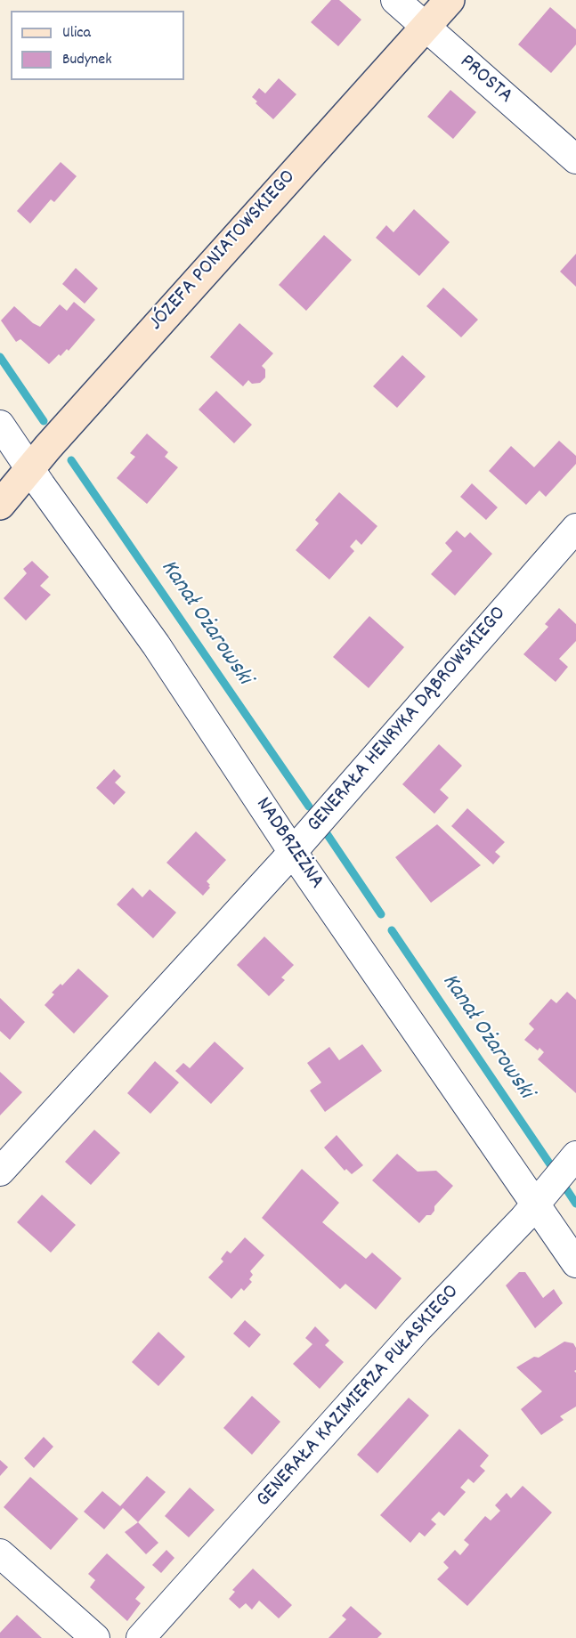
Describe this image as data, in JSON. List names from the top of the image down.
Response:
{
  "streets": {
    "street": [
      "PROSTA",
      "JÓZEFA PONIATOWSKIEGO",
      "GENERAŁA HENRYKA DĄBROWSKIEGO",
      "NADBRZEŻNA",
      "GENERAŁA KAZIMIERZA PUŁASKIEGO"
    ]
  },
  "crossings": [
    ["PROSTA", "JÓZEFA PONIATOWSKIEGO"],
    ["JÓZEFA PONIATOWSKIEGO", "NADBRZEŻNA"],
    ["GENERAŁA HENRYKA DĄBROWSKIEGO", "NADBRZEŻNA"],
    ["NADBRZEŻNA", "GENERAŁA KAZIMIERZA PUŁASKIEGO"]
  ],
  "water": ["Kanał Ożarowski"],
  "legend": ["Ulica", "Budynek"]
}
